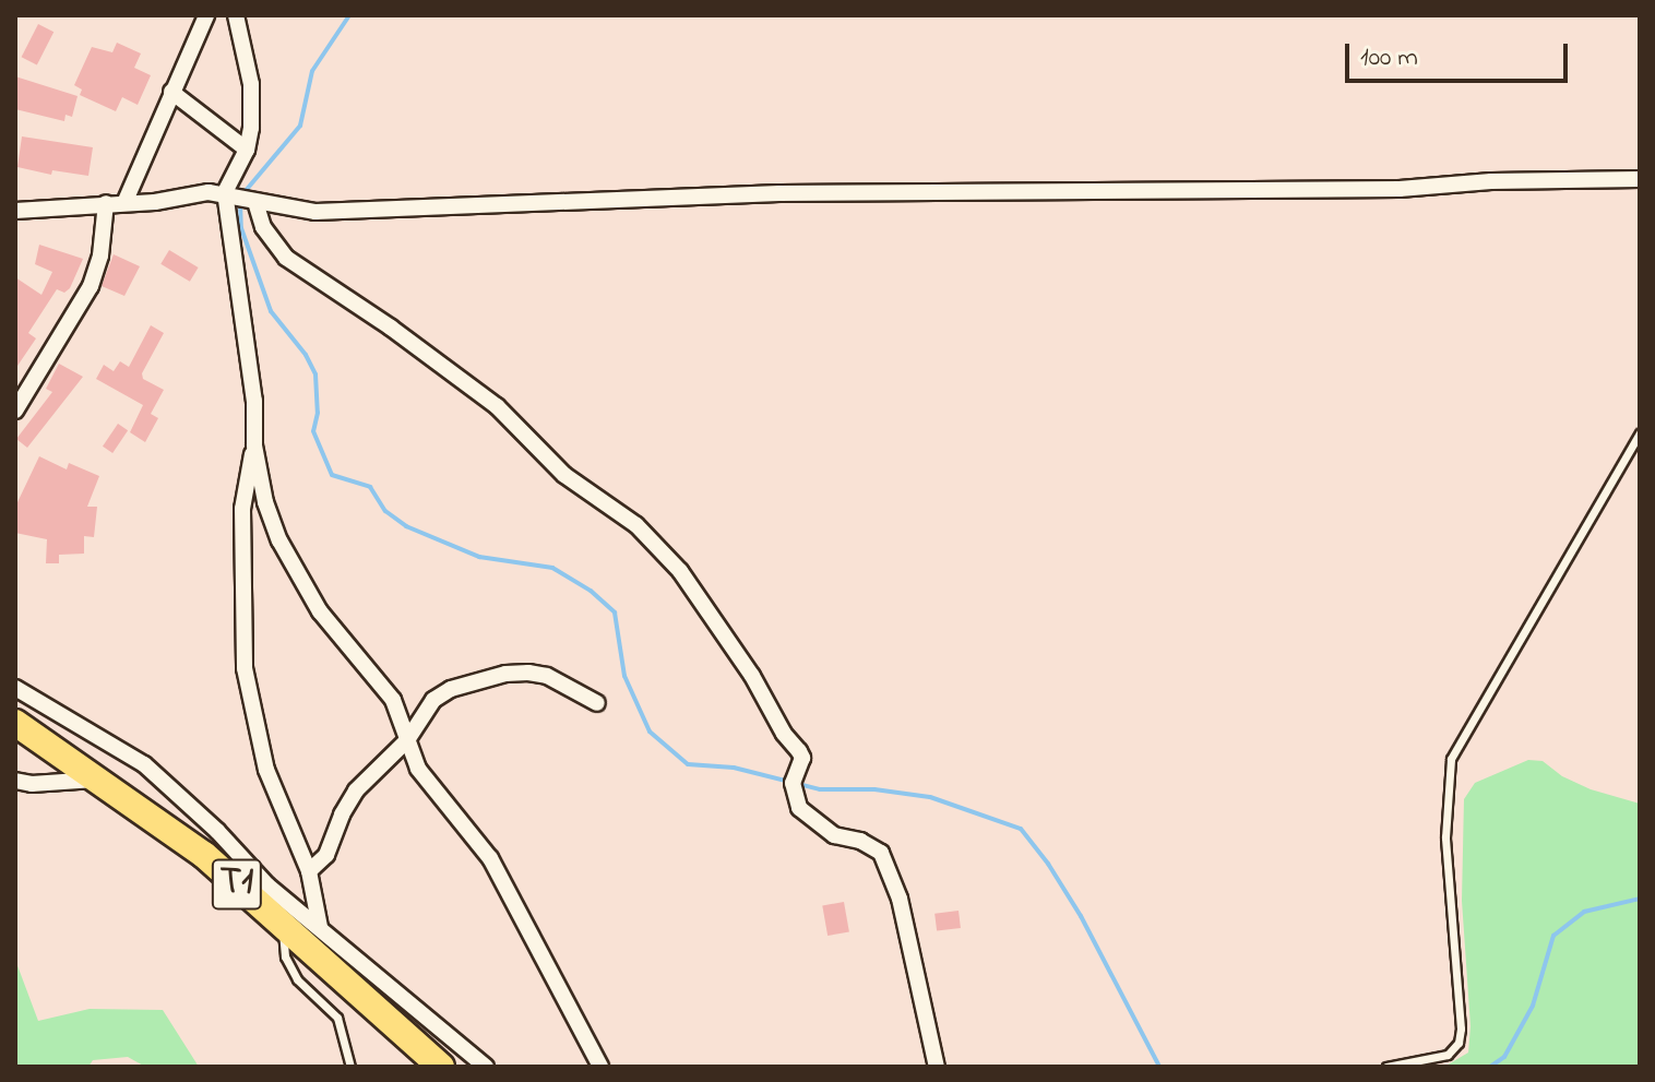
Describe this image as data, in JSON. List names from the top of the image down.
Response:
{
  "streets": {
    "highway": ["T1"]
  },
  "scale_bar": "100 m"
}
